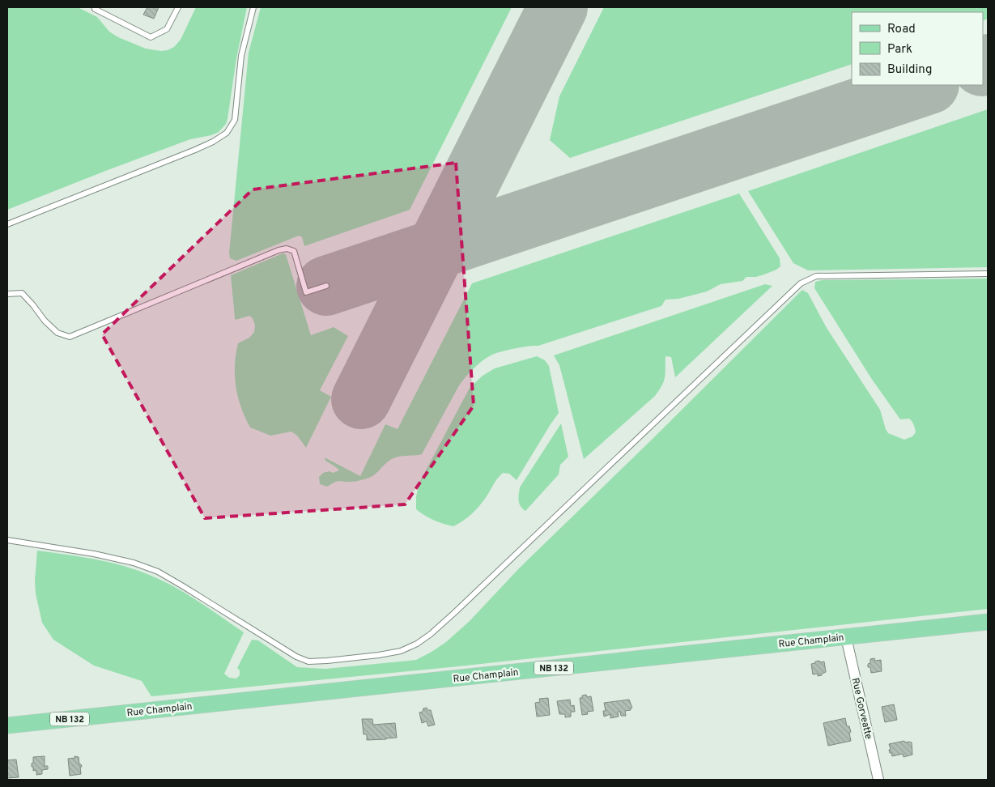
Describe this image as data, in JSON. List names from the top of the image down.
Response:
{
  "streets": {
    "main road": ["Rue Champlain", "NB 132"],
    "street": ["Rue Gorveatte"]
  },
  "crossings": [
    ["Rue Champlain", "Rue Gorveatte"]
  ],
  "legend": ["Road", "Park", "Building"]
}
